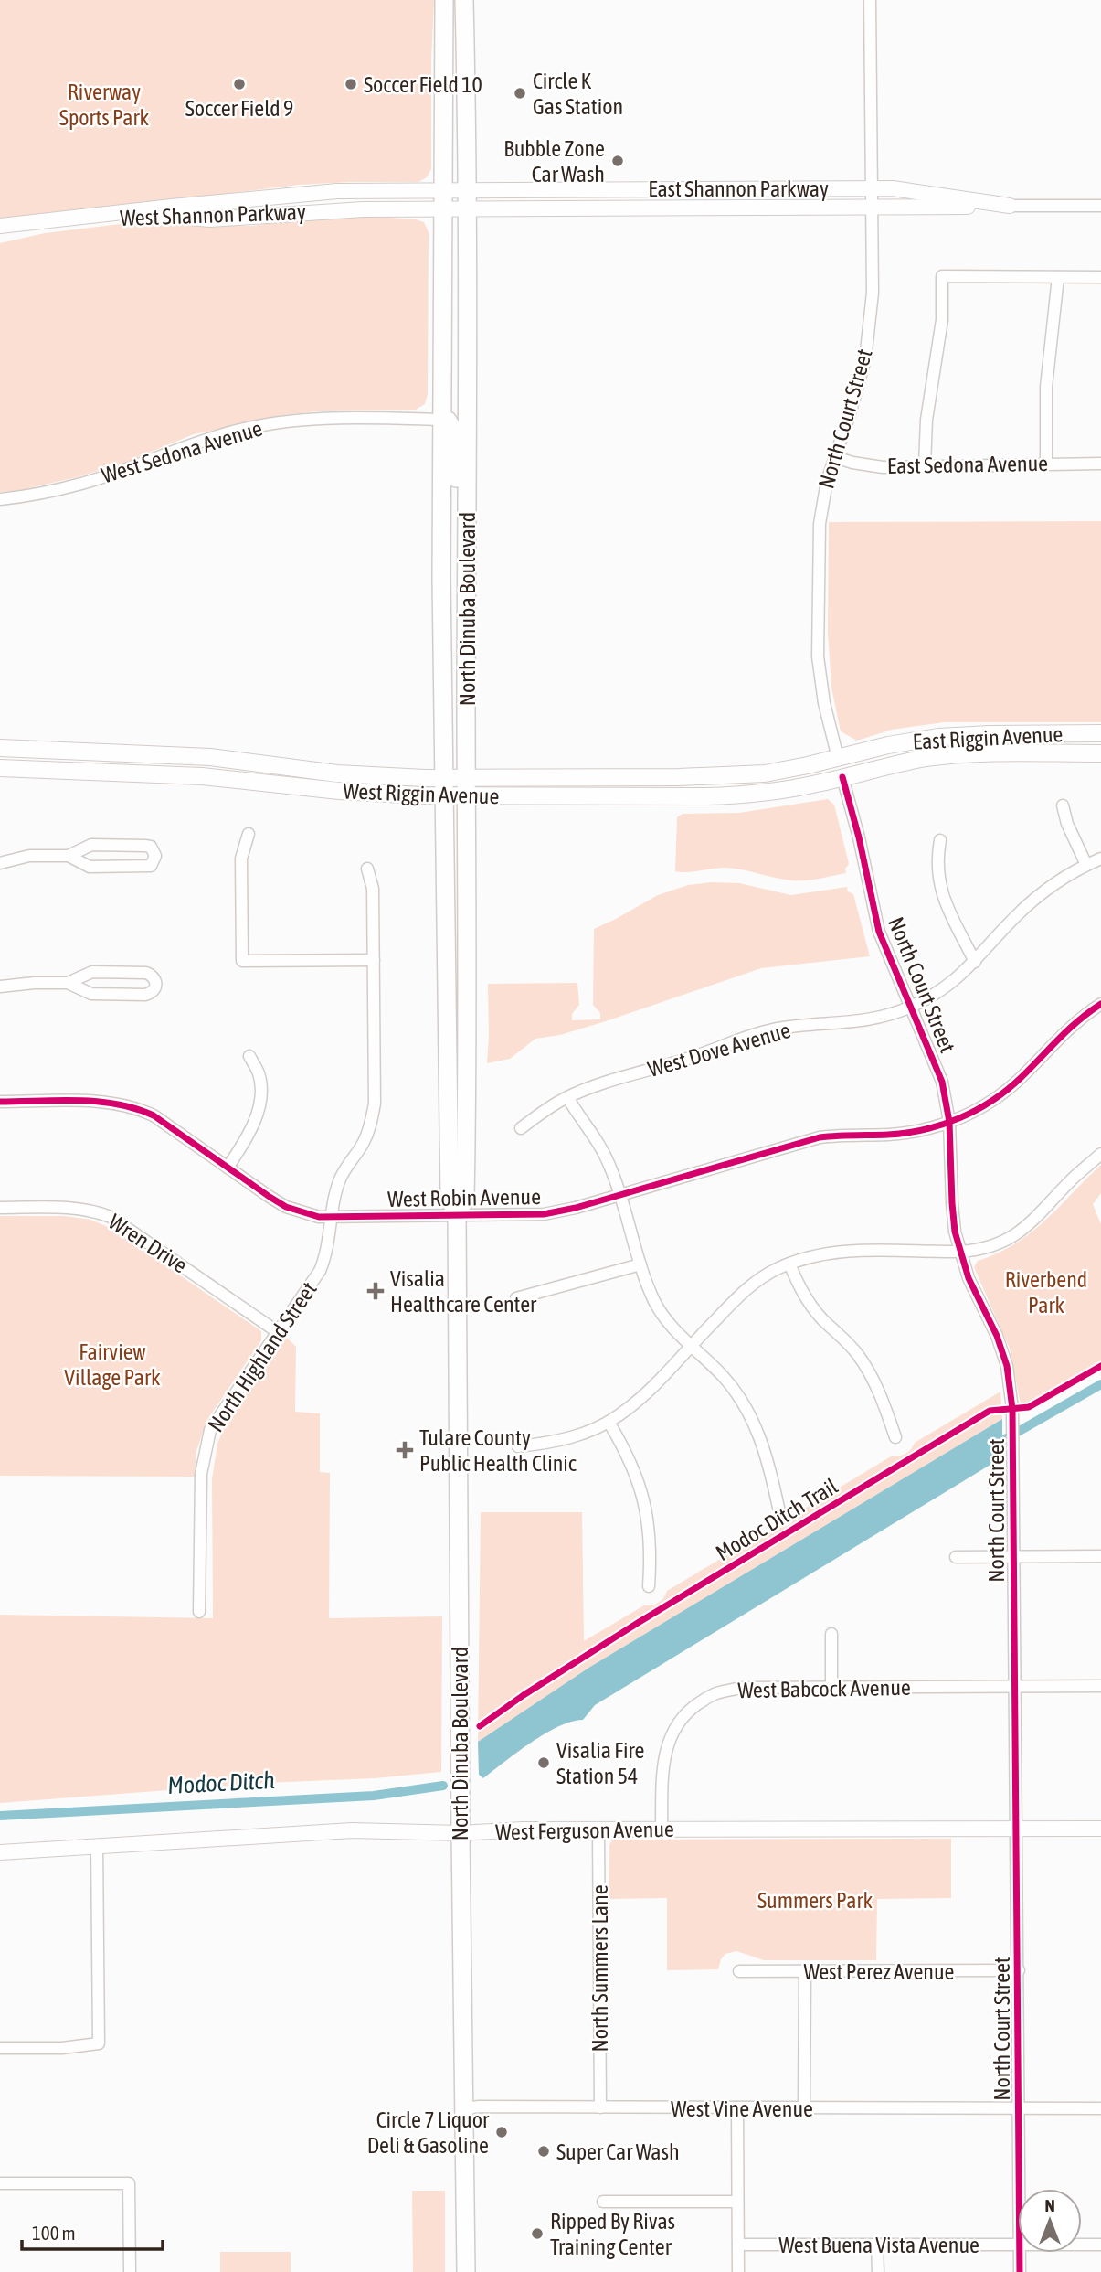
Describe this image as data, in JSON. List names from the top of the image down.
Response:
{
  "streets": {
    "main road": ["North Dinuba Boulevard", "East Riggin Avenue", "West Riggin Avenue"],
    "street": [
      "East Shannon Parkway",
      "West Shannon Parkway",
      "North Court Street",
      "West Sedona Avenue",
      "East Sedona Avenue",
      "West Dove Avenue",
      "West Robin Avenue",
      "Wren Drive",
      "North Highland Street",
      "West Babcock Avenue",
      "West Ferguson Avenue",
      "North Summers Lane",
      "West Perez Avenue",
      "West Vine Avenue",
      "West Buena Vista Avenue"
    ],
    "cycle path": ["Modoc Ditch Trail"]
  },
  "crossings": [
    ["East Shannon Parkway", "West Shannon Parkway"],
    ["East Shannon Parkway", "North Court Street"],
    ["East Shannon Parkway", "North Dinuba Boulevard"],
    ["West Shannon Parkway", "North Dinuba Boulevard"],
    ["North Court Street", "East Sedona Avenue"],
    ["North Court Street", "East Riggin Avenue"],
    ["North Court Street", "West Riggin Avenue"],
    ["North Court Street", "West Dove Avenue"],
    ["North Court Street", "West Robin Avenue"],
    ["North Court Street", "West Babcock Avenue"],
    ["North Court Street", "West Ferguson Avenue"],
    ["North Court Street", "West Perez Avenue"],
    ["North Court Street", "West Vine Avenue"],
    ["West Sedona Avenue", "North Dinuba Boulevard"],
    ["North Dinuba Boulevard", "West Riggin Avenue"],
    ["North Dinuba Boulevard", "West Robin Avenue"],
    ["North Dinuba Boulevard", "West Ferguson Avenue"],
    ["North Dinuba Boulevard", "West Vine Avenue"],
    ["East Riggin Avenue", "West Riggin Avenue"],
    ["West Robin Avenue", "North Highland Street"],
    ["Wren Drive", "North Highland Street"],
    ["West Babcock Avenue", "West Ferguson Avenue"],
    ["West Ferguson Avenue", "North Summers Lane"],
    ["North Summers Lane", "West Vine Avenue"]
  ],
  "water": ["Modoc Ditch"],
  "parks": [
    "Riverway Sports Park",
    "Riverbend Park",
    "Fairview Village Park",
    "Summers Park"
  ],
  "places": {
    "other": [
      "Soccer Field 9",
      "Soccer Field 10",
      "Circle K Gas Station",
      "Bubble Zone Car Wash",
      "Visalia Fire Station 54",
      "Circle 7 Liquor Deli & Gasoline",
      "Super Car Wash",
      "Ripped By Rivas Training Center"
    ],
    "health": ["Visalia Healthcare Center", "Tulare County Public Health Clinic"]
  },
  "scale_bar": "100 m",
  "north": "top"
}
